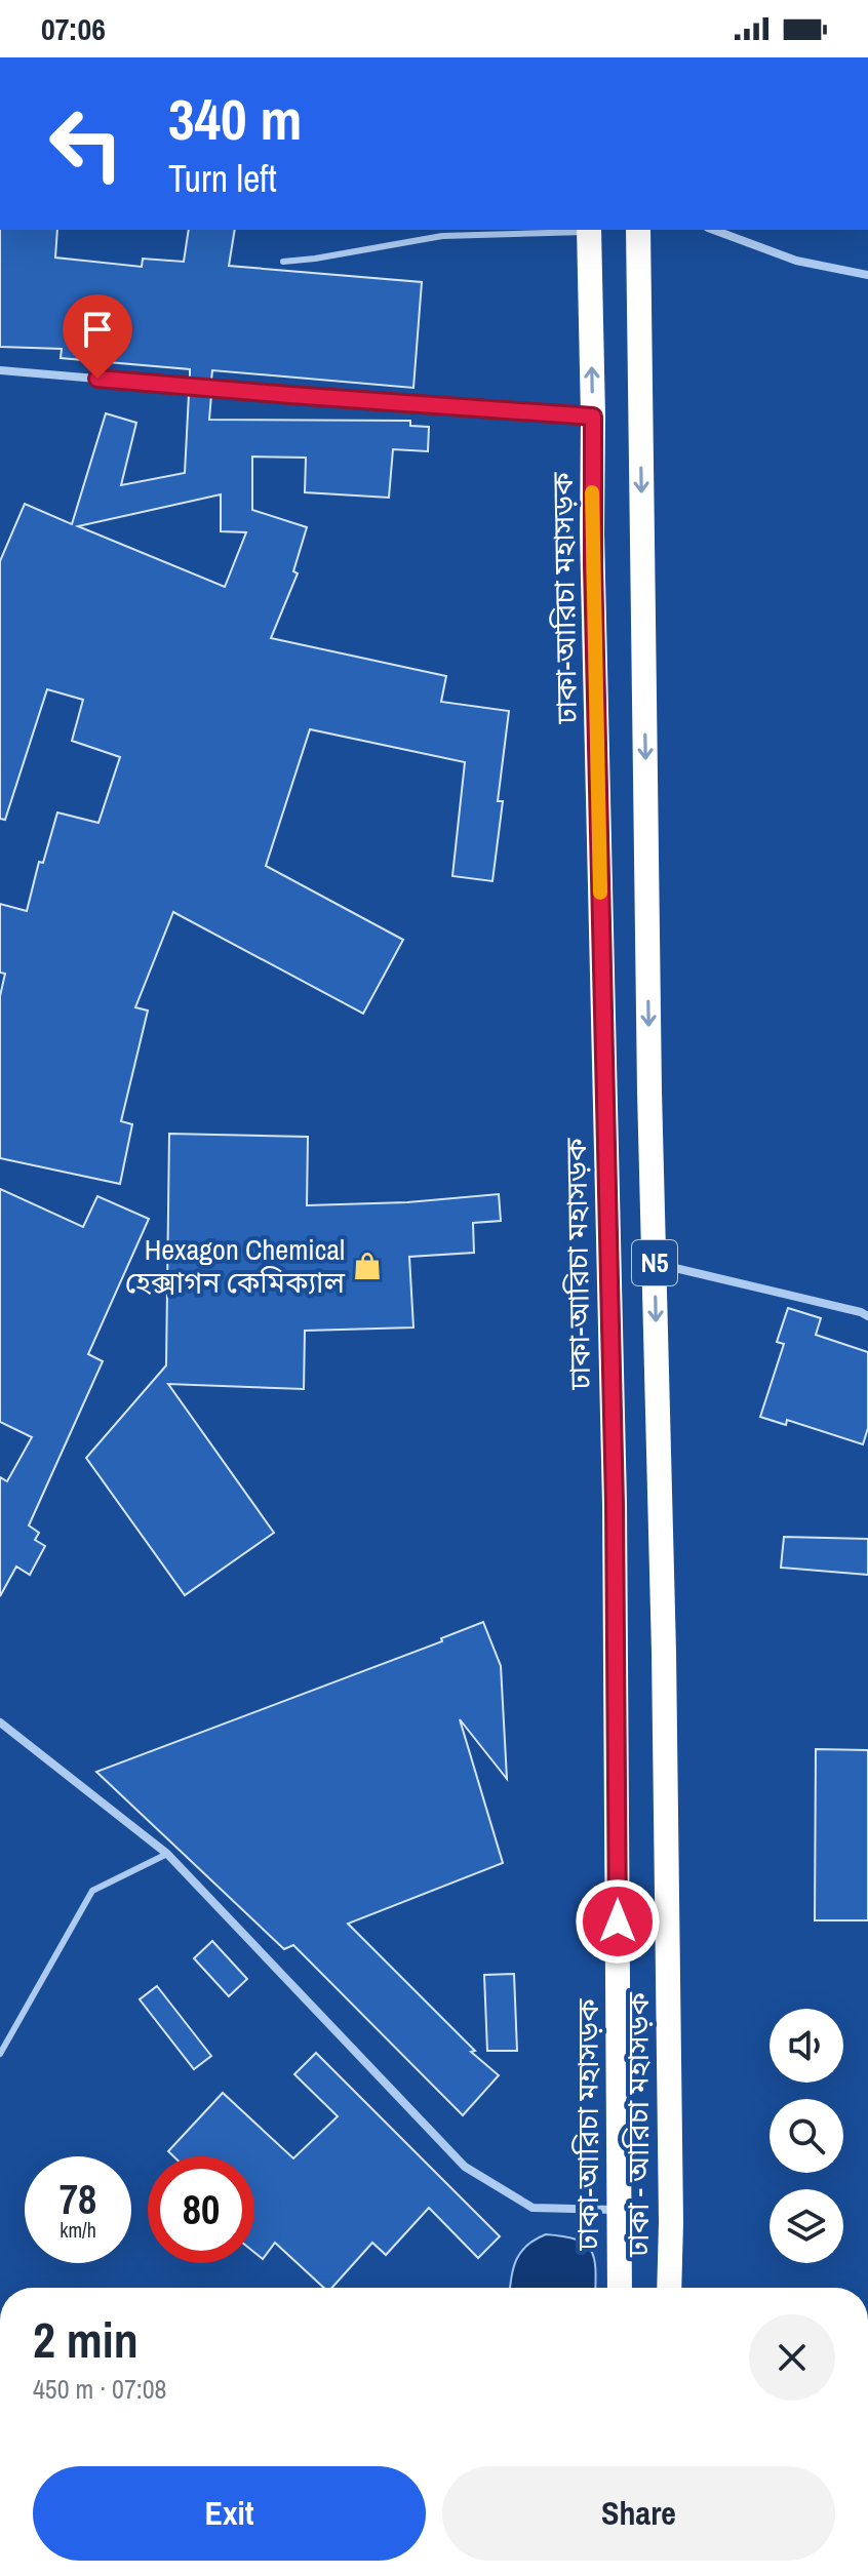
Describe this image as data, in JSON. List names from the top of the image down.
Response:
{
  "streets": {
    "highway": ["ঢাকা-আরিচা মহাসড়ক", "N5", "ঢাকা - আরিচা মহাসড়ক"]
  },
  "one_way": ["ঢাকা - আরিচা মহাসড়ক"],
  "places": {
    "shop": ["Hexagon Chemical হেক্সাগন কেমিক্যাল"]
  },
  "page": {
    "status": "07:06",
    "turn": ["340 m", "Turn left"],
    "speed": "78 km/h",
    "limit": "80",
    "heading": ["2 min", "450 m · 07:08"],
    "buttons": ["Exit", "Share"]
  }
}
